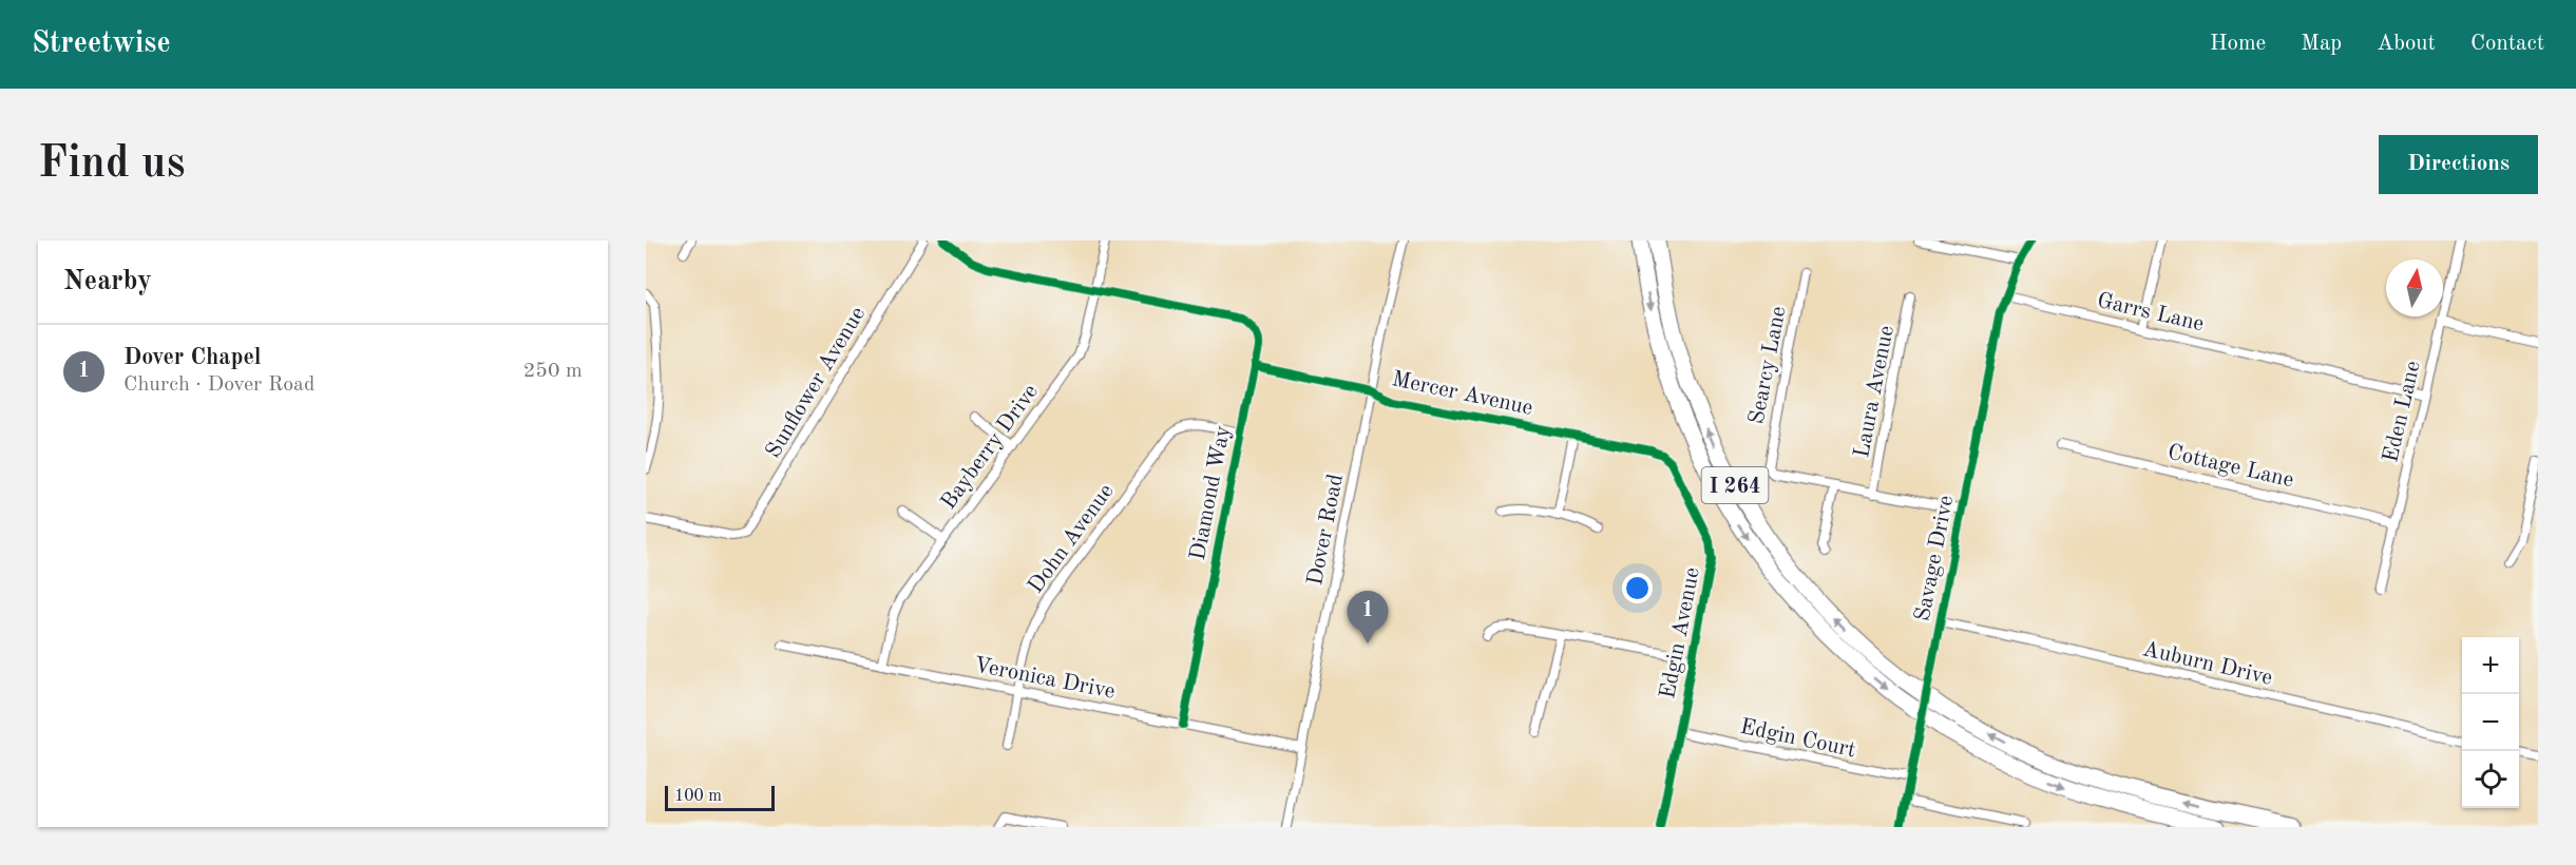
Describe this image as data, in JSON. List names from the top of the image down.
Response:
{
  "streets": {
    "highway": ["I 264"],
    "street": [
      "Garrs Lane",
      "Searcy Lane",
      "Sunflower Avenue",
      "Laura Avenue",
      "Mercer Avenue",
      "Eden Lane",
      "Bayberry Drive",
      "Cottage Lane",
      "Diamond Way",
      "Dover Road",
      "Dohn Avenue",
      "Savage Drive",
      "Edgin Avenue",
      "Auburn Drive",
      "Veronica Drive",
      "Edgin Court"
    ]
  },
  "crossings": [
    ["Garrs Lane", "Eden Lane"],
    ["Garrs Lane", "Savage Drive"],
    ["Mercer Avenue", "Diamond Way"],
    ["Mercer Avenue", "Dover Road"],
    ["Mercer Avenue", "Edgin Avenue"],
    ["Eden Lane", "Cottage Lane"],
    ["Bayberry Drive", "Diamond Way"],
    ["Bayberry Drive", "Veronica Drive"],
    ["Diamond Way", "Dohn Avenue"],
    ["Diamond Way", "Veronica Drive"],
    ["Dover Road", "Veronica Drive"],
    ["Dohn Avenue", "Veronica Drive"],
    ["Savage Drive", "Auburn Drive"],
    ["Savage Drive", "Edgin Court"],
    ["Edgin Avenue", "Edgin Court"]
  ],
  "scale_bar": "100 m",
  "north": "top",
  "page": {
    "header": "Streetwise",
    "nav": [
      "Home",
      "Map",
      "About",
      "Contact"
    ],
    "buttons": "Directions",
    "title": "Find us",
    "heading": "Nearby",
    "list": [
      {
        "mark": "1",
        "name": "Dover Chapel",
        "note": "Church · Dover Road",
        "value": "250 m"
      }
    ],
    "pins": "1",
    "map_buttons": ["+", "−"],
    "scale": "100 m"
  }
}
